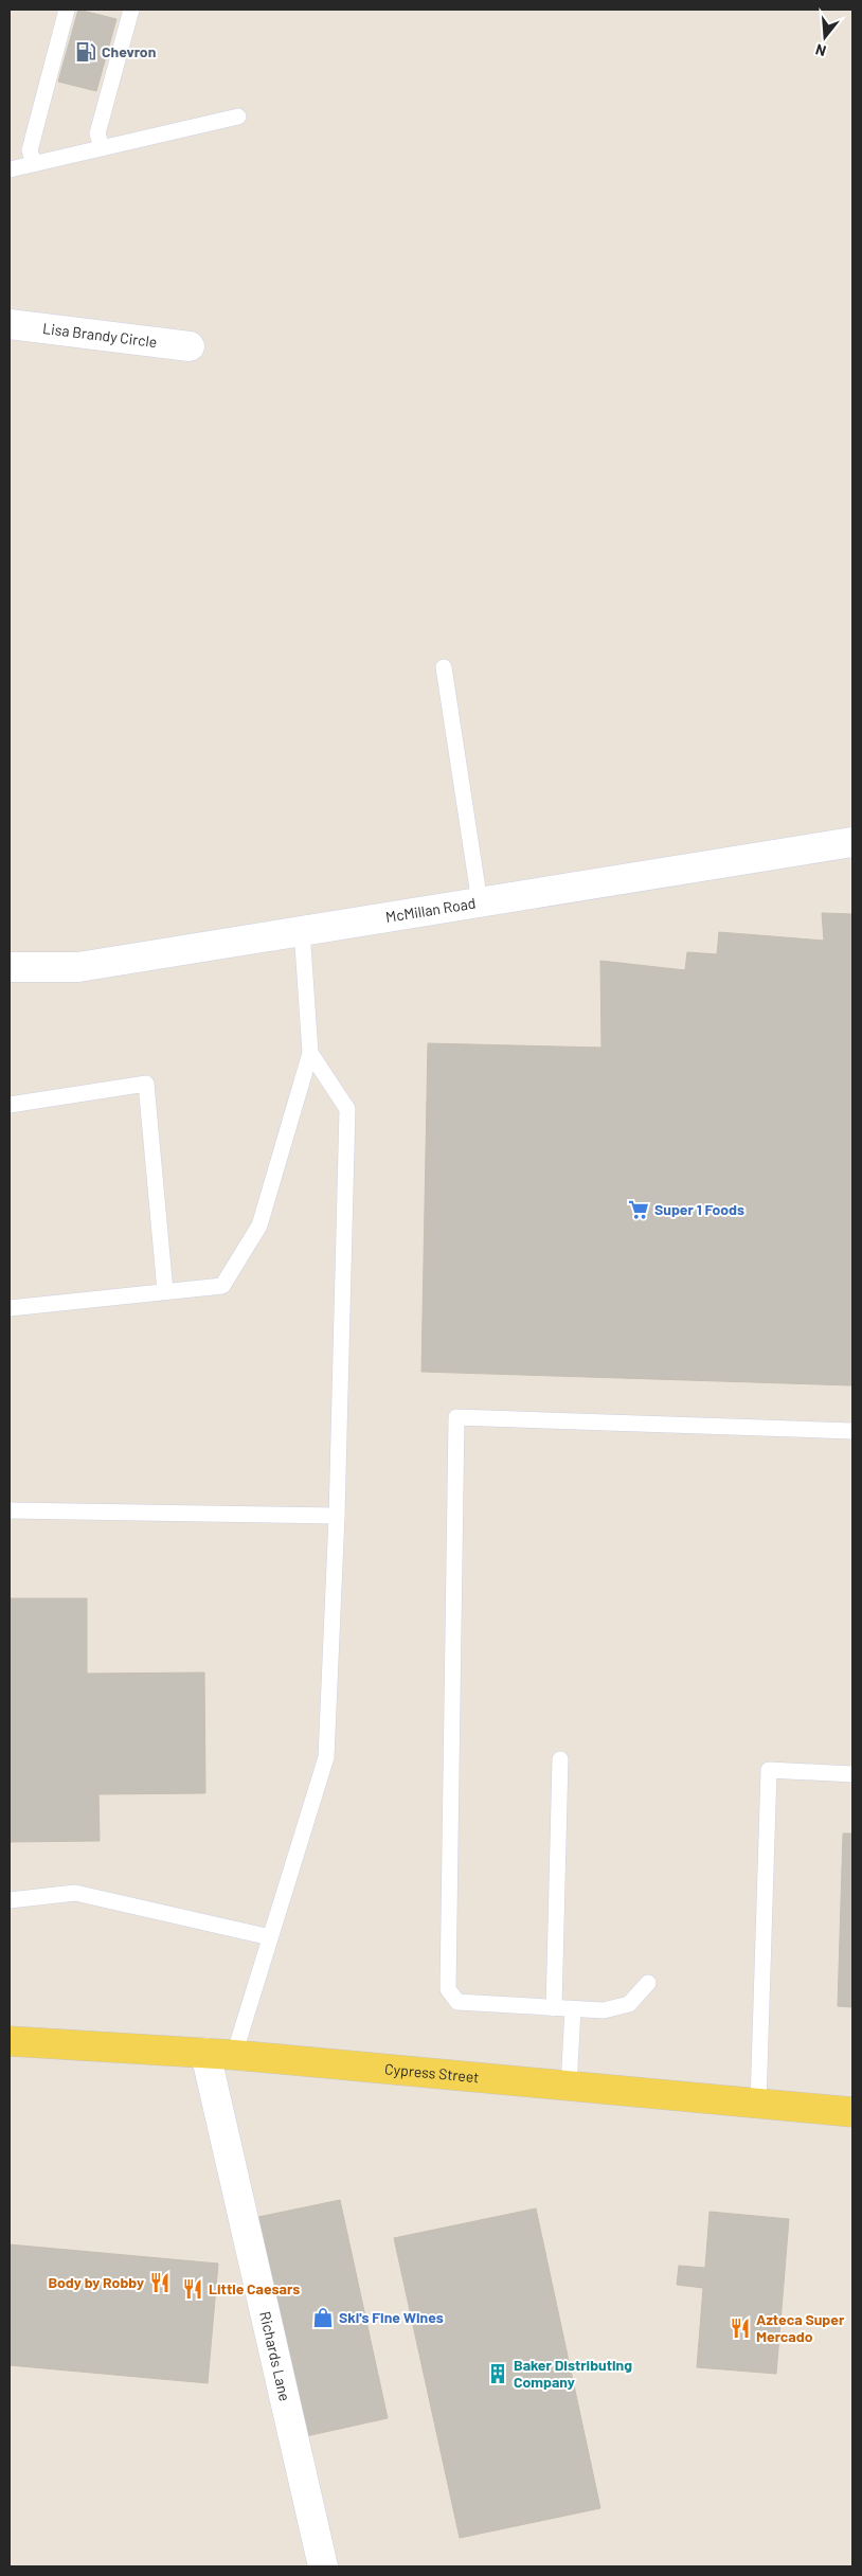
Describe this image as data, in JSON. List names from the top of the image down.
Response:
{
  "streets": {
    "main road": ["Cypress Street"],
    "street": ["Lisa Brandy Circle", "McMillan Road", "Richards Lane"]
  },
  "crossings": [
    ["Cypress Street", "Richards Lane"]
  ],
  "places": {
    "fuel station": ["Chevron"],
    "supermarket": ["Super 1 Foods"],
    "restaurant": ["Body by Robby", "Little Caesars", "Azteca Super Mercado"],
    "shop": ["Ski's Fine Wines"],
    "building": ["Baker Distributing Company"]
  },
  "north": "bottom"
}
